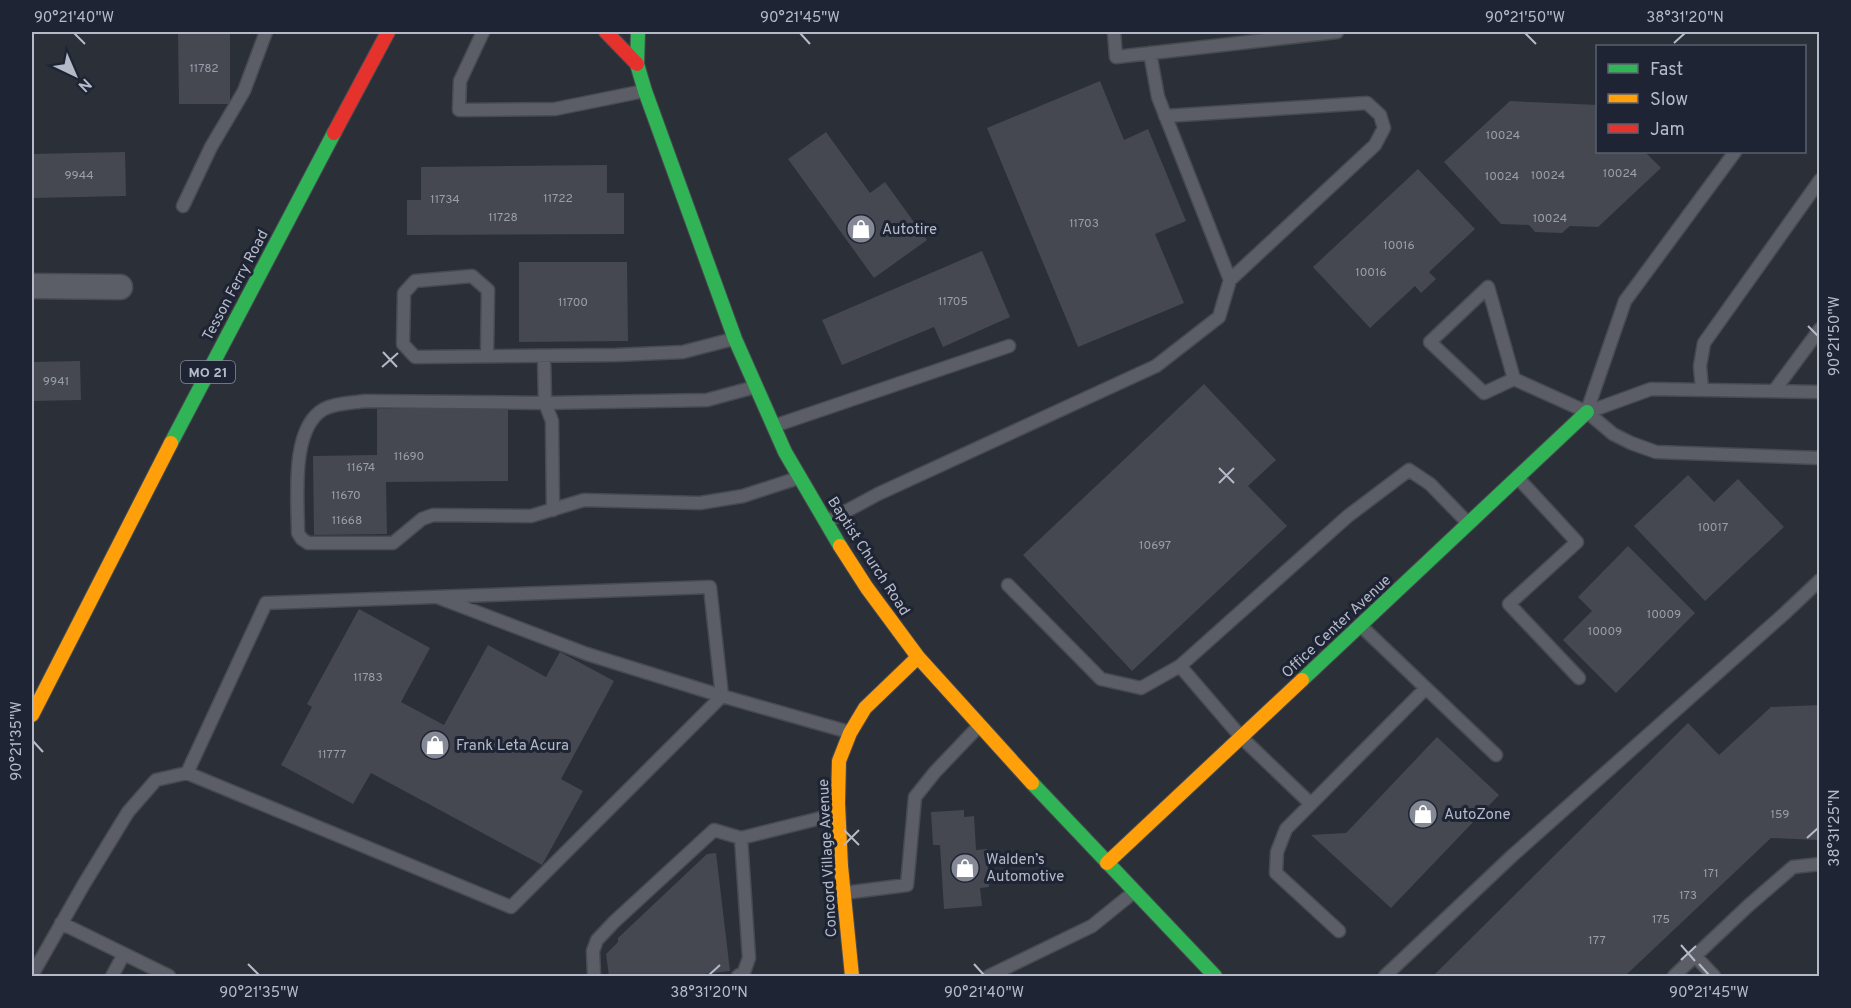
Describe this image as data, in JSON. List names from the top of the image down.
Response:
{
  "streets": {
    "street": [
      "Tesson Ferry Road",
      "MO 21",
      "Baptist Church Road",
      "Office Center Avenue",
      "Concord Village Avenue"
    ]
  },
  "crossings": [
    ["Baptist Church Road", "Office Center Avenue"],
    ["Baptist Church Road", "Concord Village Avenue"]
  ],
  "places": {
    "shop": [
      "Autotire",
      "Frank Leta Acura",
      "AutoZone",
      "Walden’s Automotive"
    ]
  },
  "house_numbers": [
    "11782",
    "10024",
    "10024",
    "9944",
    "10024",
    "10024",
    "11722",
    "11734",
    "11728",
    "10024",
    "11703",
    "10016",
    "10016",
    "11705",
    "11700",
    "9941",
    "11690",
    "11674",
    "11670",
    "11668",
    "10017",
    "10697",
    "10009",
    "10009",
    "11783",
    "11777",
    "159",
    "171",
    "173",
    "175",
    "177"
  ],
  "legend": ["Fast", "Slow", "Jam"],
  "north": "bottom right",
  "coordinates": [
    "90°21'40\"W",
    "90°21'45\"W",
    "90°21'50\"W",
    "38°31'20\"N",
    "90°21'35\"W",
    "38°31'25\"N"
  ]
}
